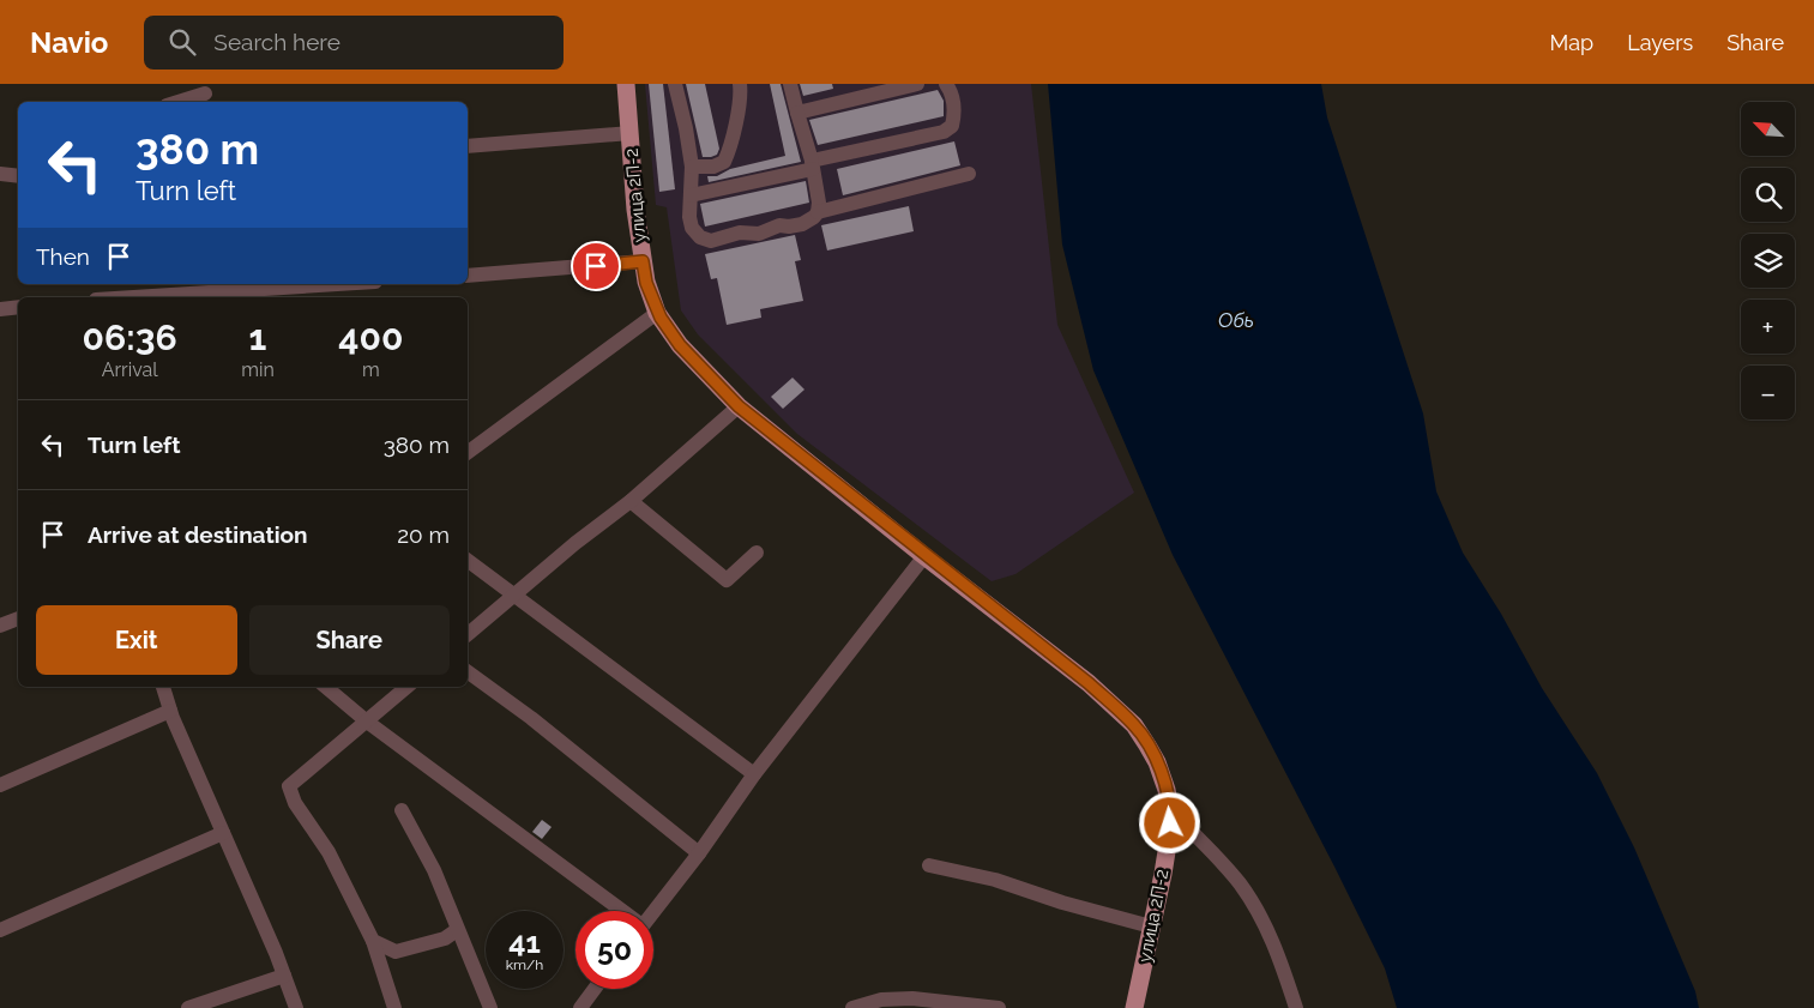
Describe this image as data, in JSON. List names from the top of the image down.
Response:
{
  "streets": {
    "main road": ["улица 2П-2"]
  },
  "water": ["Обь"],
  "north": "top left",
  "page": {
    "header": "Navio",
    "search": "Search here",
    "nav": ["Map", "Layers", "Share"],
    "map_buttons": ["+", "−"],
    "turn": ["380 m", "Turn left"],
    "then": "Then",
    "eta": [
      "06:36",
      "Arrival",
      "1",
      "min",
      "400",
      "m"
    ],
    "list": [
      {
        "name": "Turn left",
        "value": "380 m"
      },
      {
        "name": "Arrive at destination",
        "value": "20 m"
      }
    ],
    "buttons": ["Exit", "Share"],
    "speed": "41 km/h",
    "limit": "50"
  }
}
